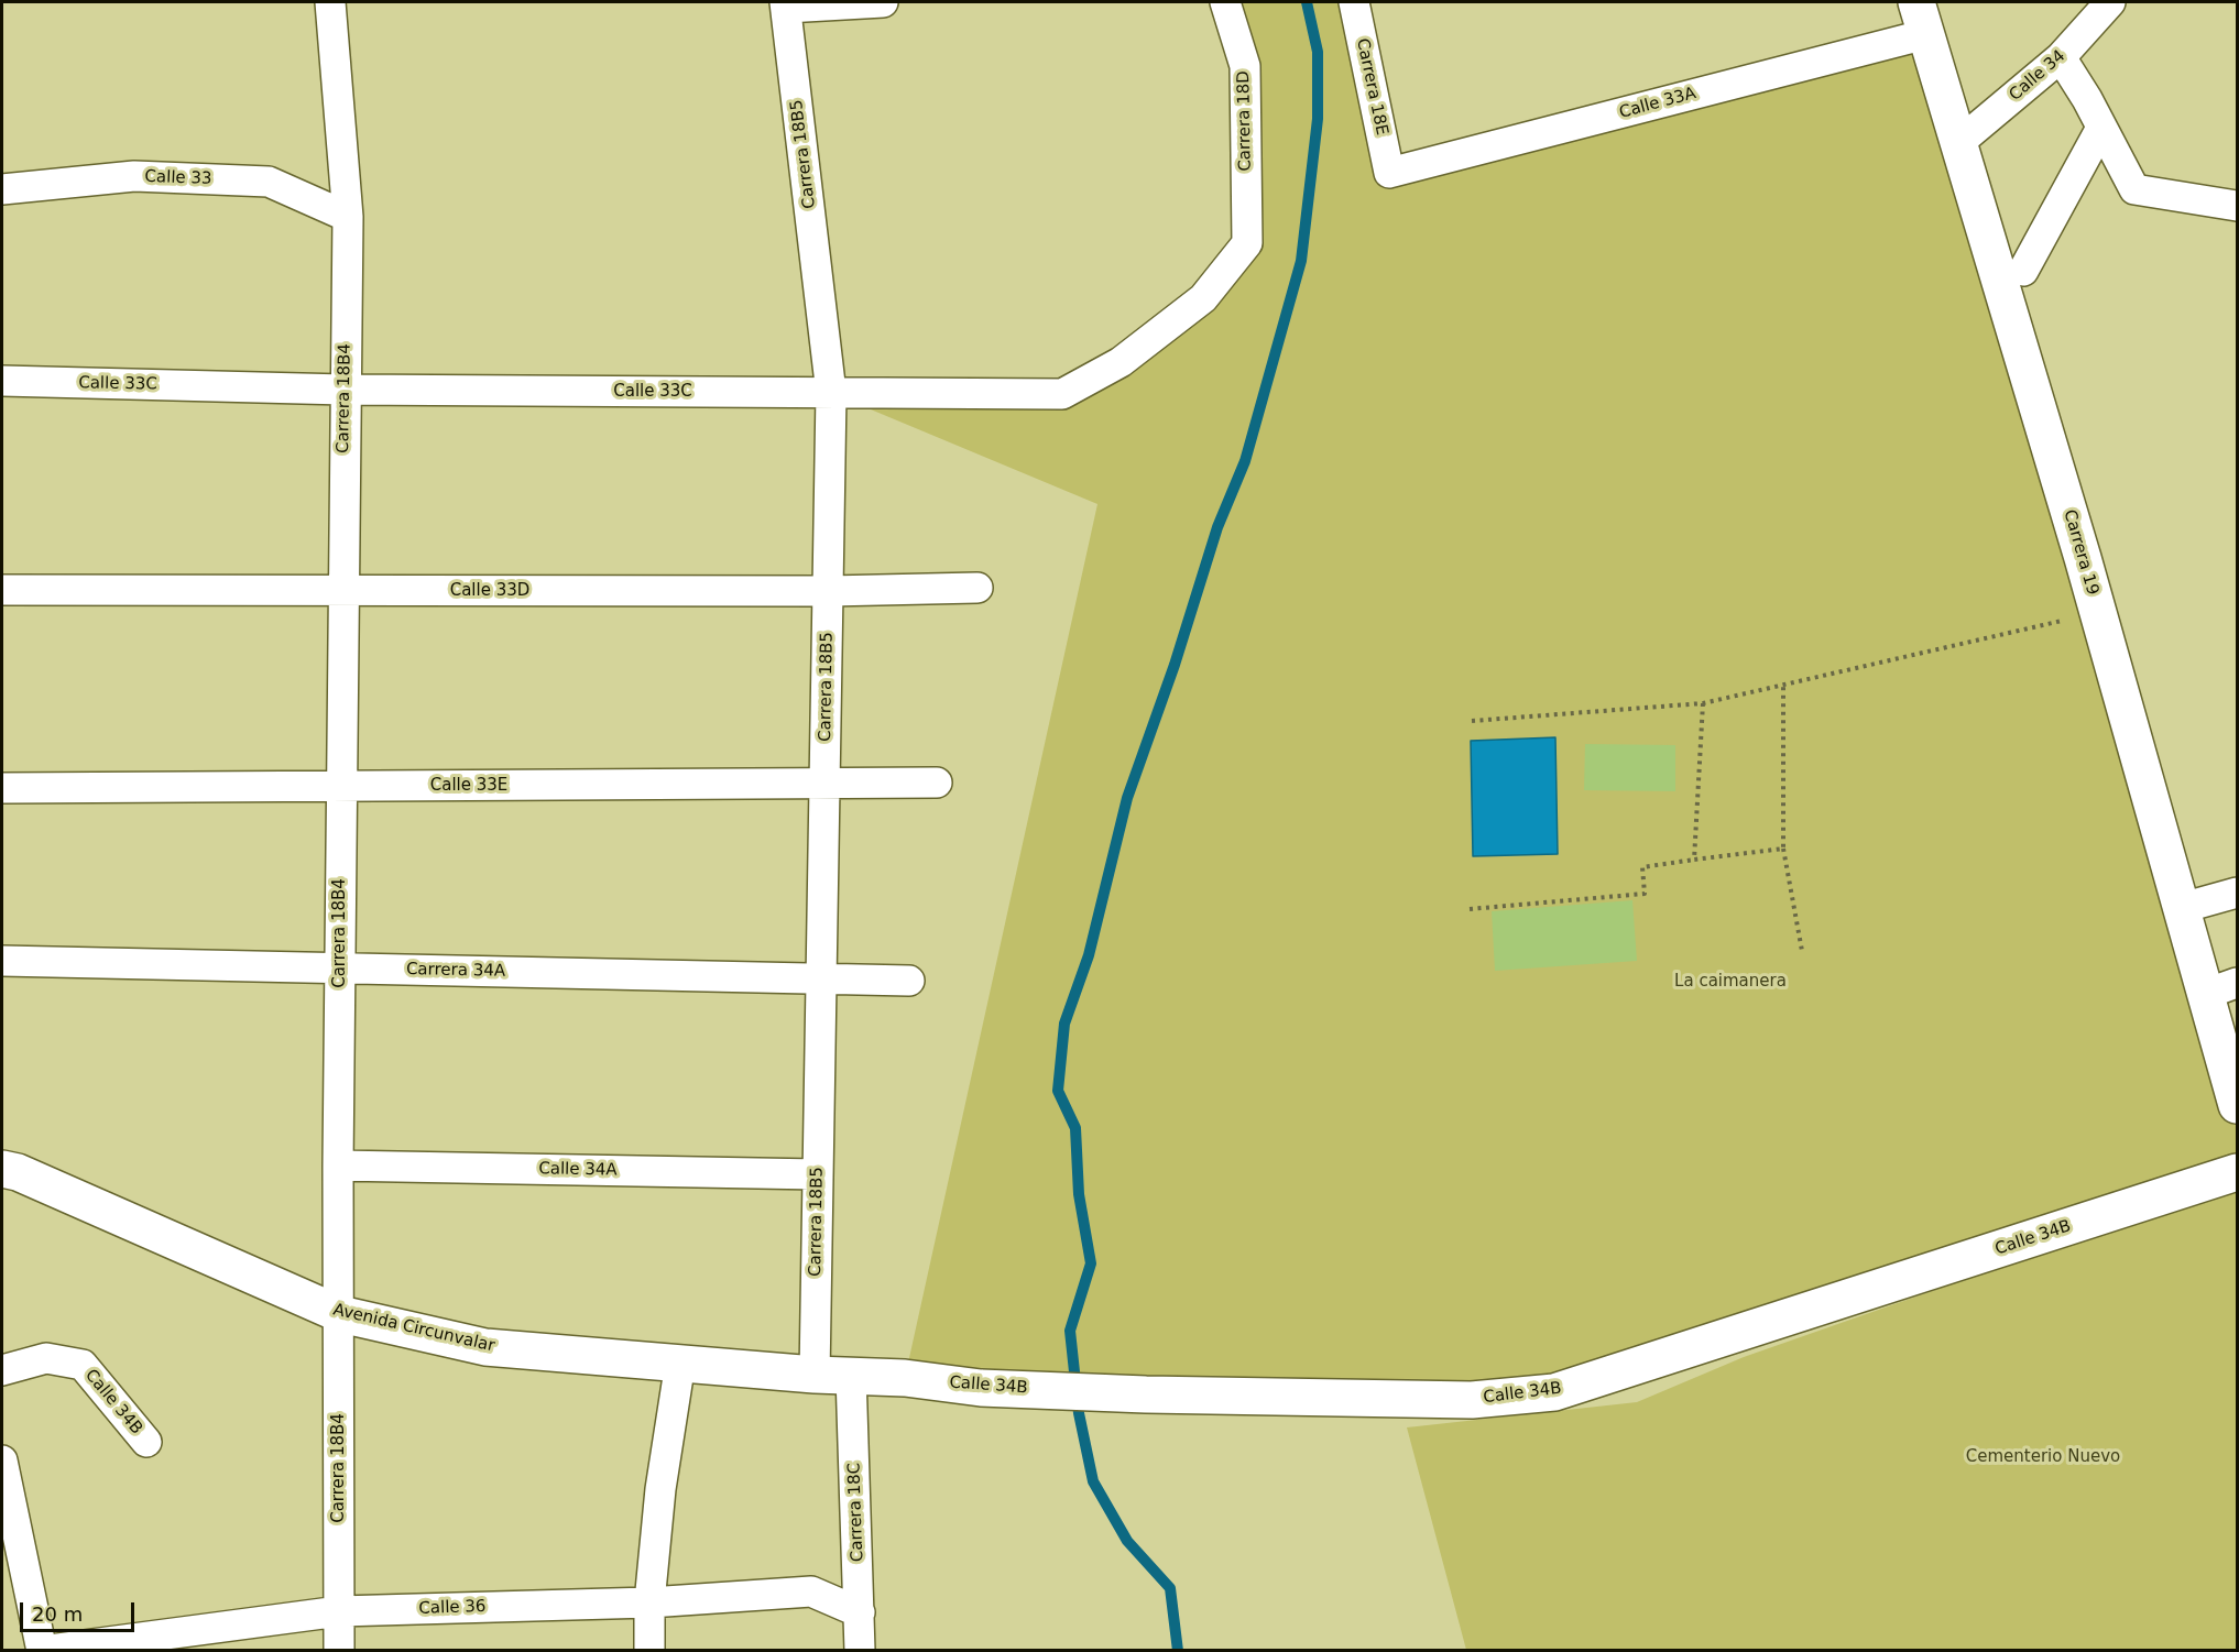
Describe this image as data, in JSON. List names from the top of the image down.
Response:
{
  "streets": {
    "main road": ["Carrera 19", "Calle 34B", "Avenida Circunvalar"],
    "street": [
      "Calle 34",
      "Carrera 18E",
      "Calle 33A",
      "Carrera 18D",
      "Carrera 18B5",
      "Calle 33",
      "Calle 33C",
      "Carrera 18B4",
      "Calle 33D",
      "Calle 33E",
      "Carrera 34A",
      "Calle 34A",
      "Carrera 18C",
      "Calle 36"
    ]
  },
  "crossings": [
    ["Calle 34", "Carrera 19"],
    ["Carrera 18E", "Calle 33A"],
    ["Calle 33A", "Carrera 19"],
    ["Carrera 18D", "Calle 33C"],
    ["Carrera 18B5", "Calle 33C"],
    ["Carrera 18B5", "Calle 33D"],
    ["Carrera 18B5", "Calle 33E"],
    ["Carrera 18B5", "Carrera 34A"],
    ["Carrera 18B5", "Calle 34A"],
    ["Carrera 18B5", "Calle 34B"],
    ["Carrera 18B5", "Avenida Circunvalar"],
    ["Calle 33", "Carrera 18B4"],
    ["Calle 33C", "Carrera 18B4"],
    ["Carrera 18B4", "Calle 33D"],
    ["Carrera 18B4", "Calle 33E"],
    ["Carrera 18B4", "Carrera 34A"],
    ["Carrera 18B4", "Calle 34A"],
    ["Carrera 18B4", "Avenida Circunvalar"],
    ["Carrera 18B4", "Calle 36"],
    ["Calle 34B", "Avenida Circunvalar"],
    ["Calle 34B", "Carrera 18C"],
    ["Carrera 18C", "Calle 36"]
  ],
  "parks": ["La caimanera", "Cementerio Nuevo"],
  "scale_bar": "20 m"
}
